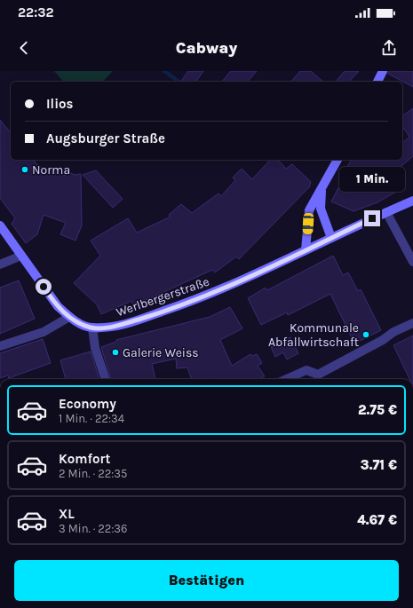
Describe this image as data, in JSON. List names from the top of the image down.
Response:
{
  "streets": {
    "main road": ["Werlbergerstraße"]
  },
  "places": ["Norma", "Kommunale Abfallwirtschaft", "Galerie Weiss"],
  "page": {
    "status": "22:32",
    "header": "Cabway",
    "banner": ["Ilios", "Augsburger Straße"],
    "bubble": "1 Min.",
    "list": [
      {
        "name": "Economy",
        "note": "1 Min. · 22:34",
        "value": "2.75 €"
      },
      {
        "name": "Komfort",
        "note": "2 Min. · 22:35",
        "value": "3.71 €"
      },
      {
        "name": "XL",
        "note": "3 Min. · 22:36",
        "value": "4.67 €"
      }
    ],
    "buttons": "Bestätigen"
  }
}
